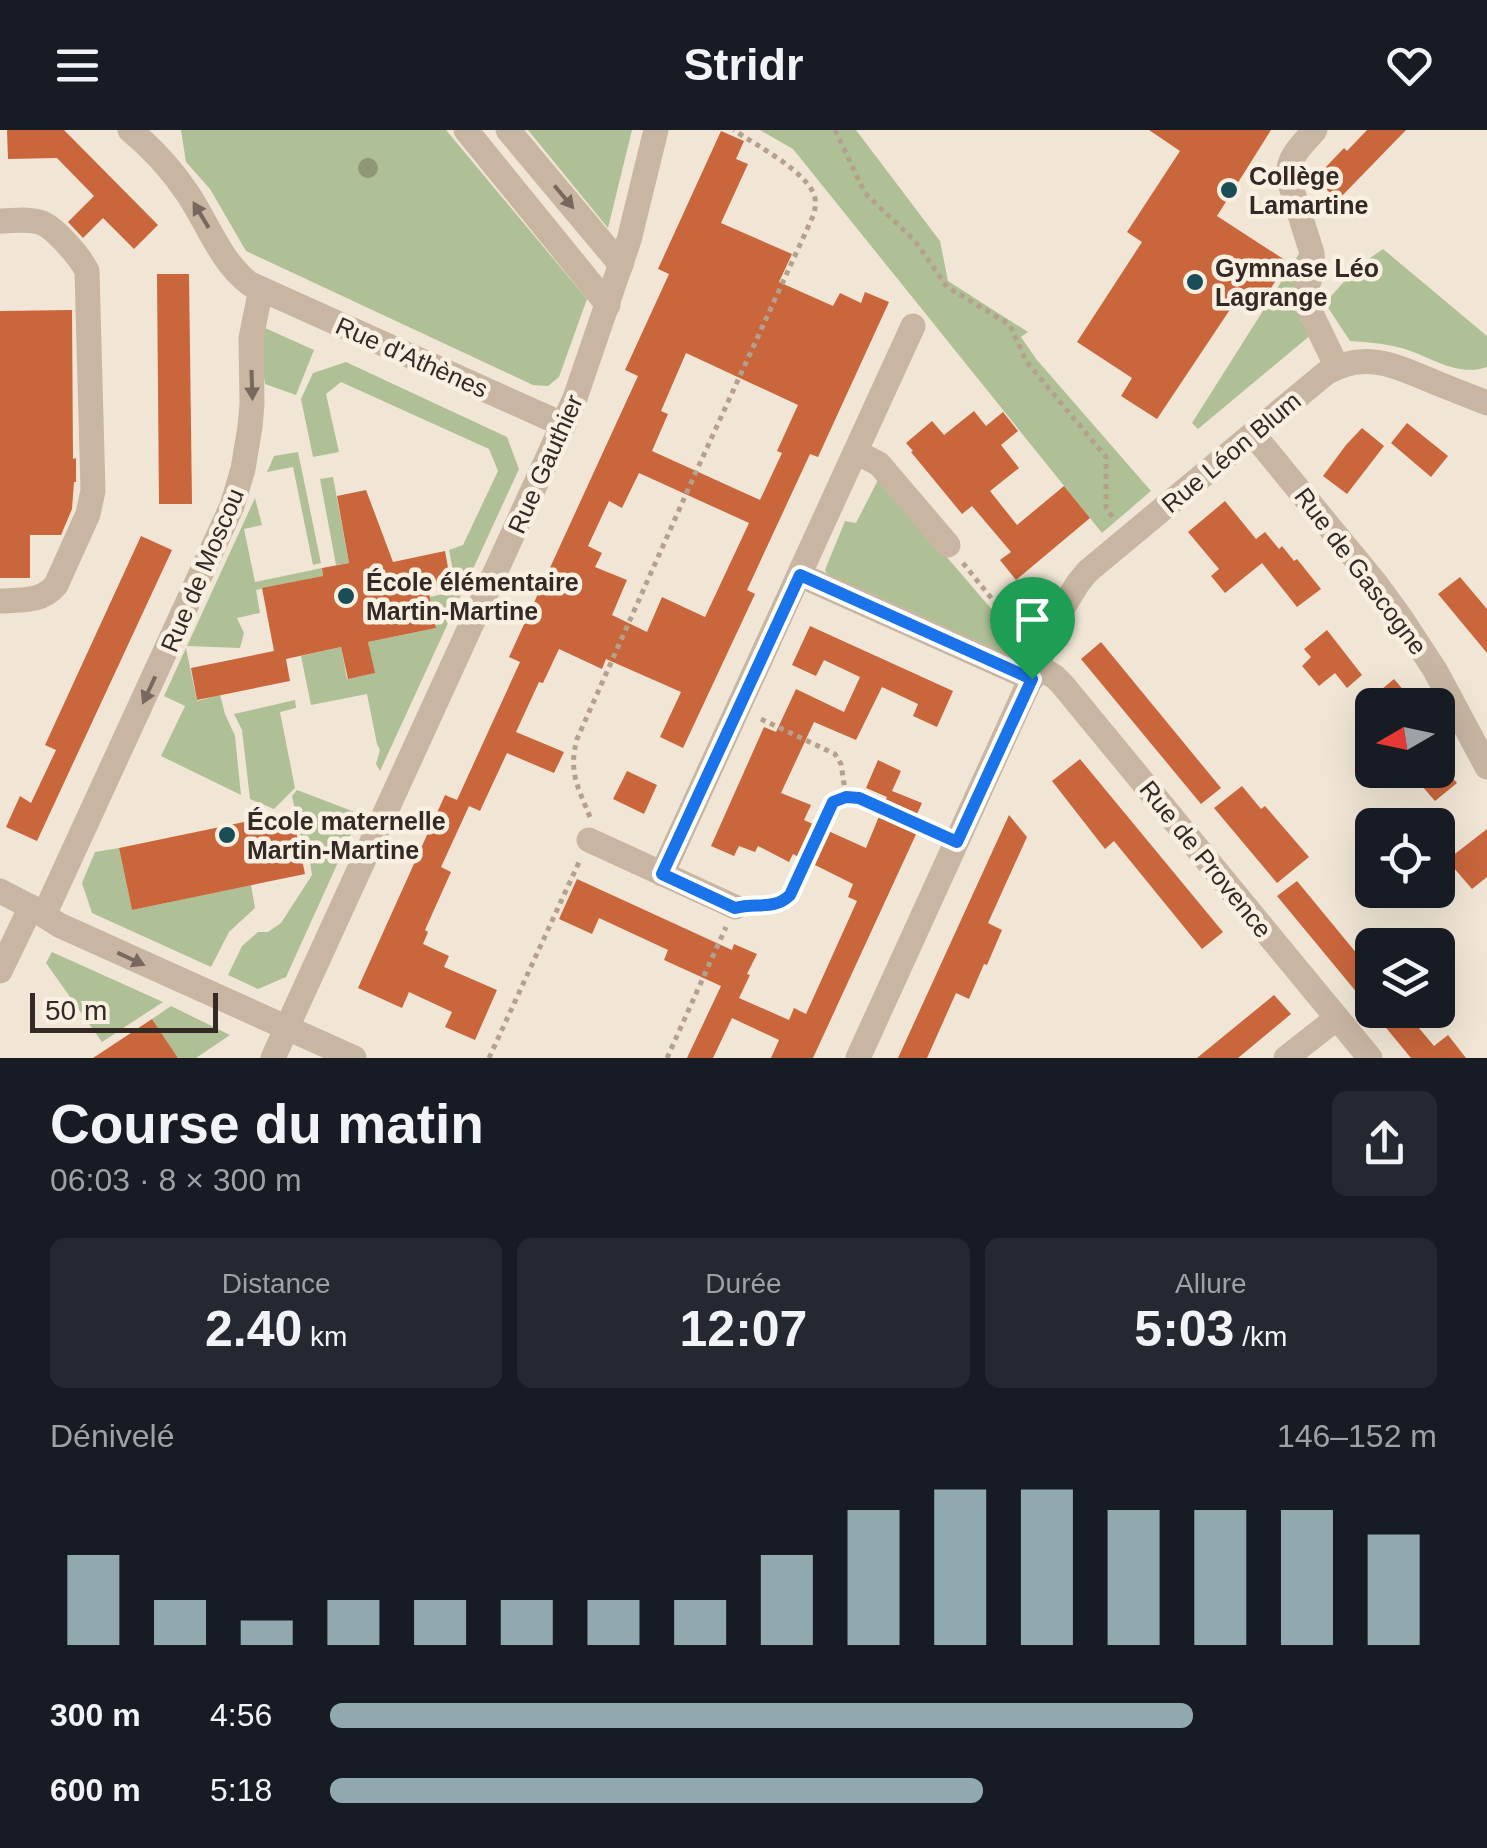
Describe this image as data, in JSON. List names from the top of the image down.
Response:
{
  "streets": {
    "street": [
      "Rue d'Athènes",
      "Rue Léon Blum",
      "Rue Gauthier",
      "Rue de Moscou",
      "Rue de Gascogne",
      "Rue de Provence"
    ]
  },
  "crossings": [
    ["Rue d'Athènes", "Rue Gauthier"],
    ["Rue d'Athènes", "Rue de Moscou"],
    ["Rue Léon Blum", "Rue de Gascogne"],
    ["Rue Léon Blum", "Rue de Provence"]
  ],
  "one_way": ["Rue de Moscou"],
  "places": [
    "Collège Lamartine",
    "Gymnase Léo Lagrange",
    "École élémentaire Martin-Martine",
    "École maternelle Martin-Martine"
  ],
  "scale_bar": "50 m",
  "north": "left",
  "page": {
    "header": "Stridr",
    "scale": "50 m",
    "heading": ["Course du matin", "06:03 · 8 × 300 m"],
    "stats": [
      ["Distance", "2.40 km"],
      ["Durée", "12:07"],
      ["Allure", "5:03 /km"]
    ],
    "chart": ["Dénivelé", "146–152 m"],
    "list": [
      {
        "name": "300 m",
        "note": "4:56"
      },
      {
        "name": "600 m",
        "note": "5:18"
      }
    ]
  }
}
